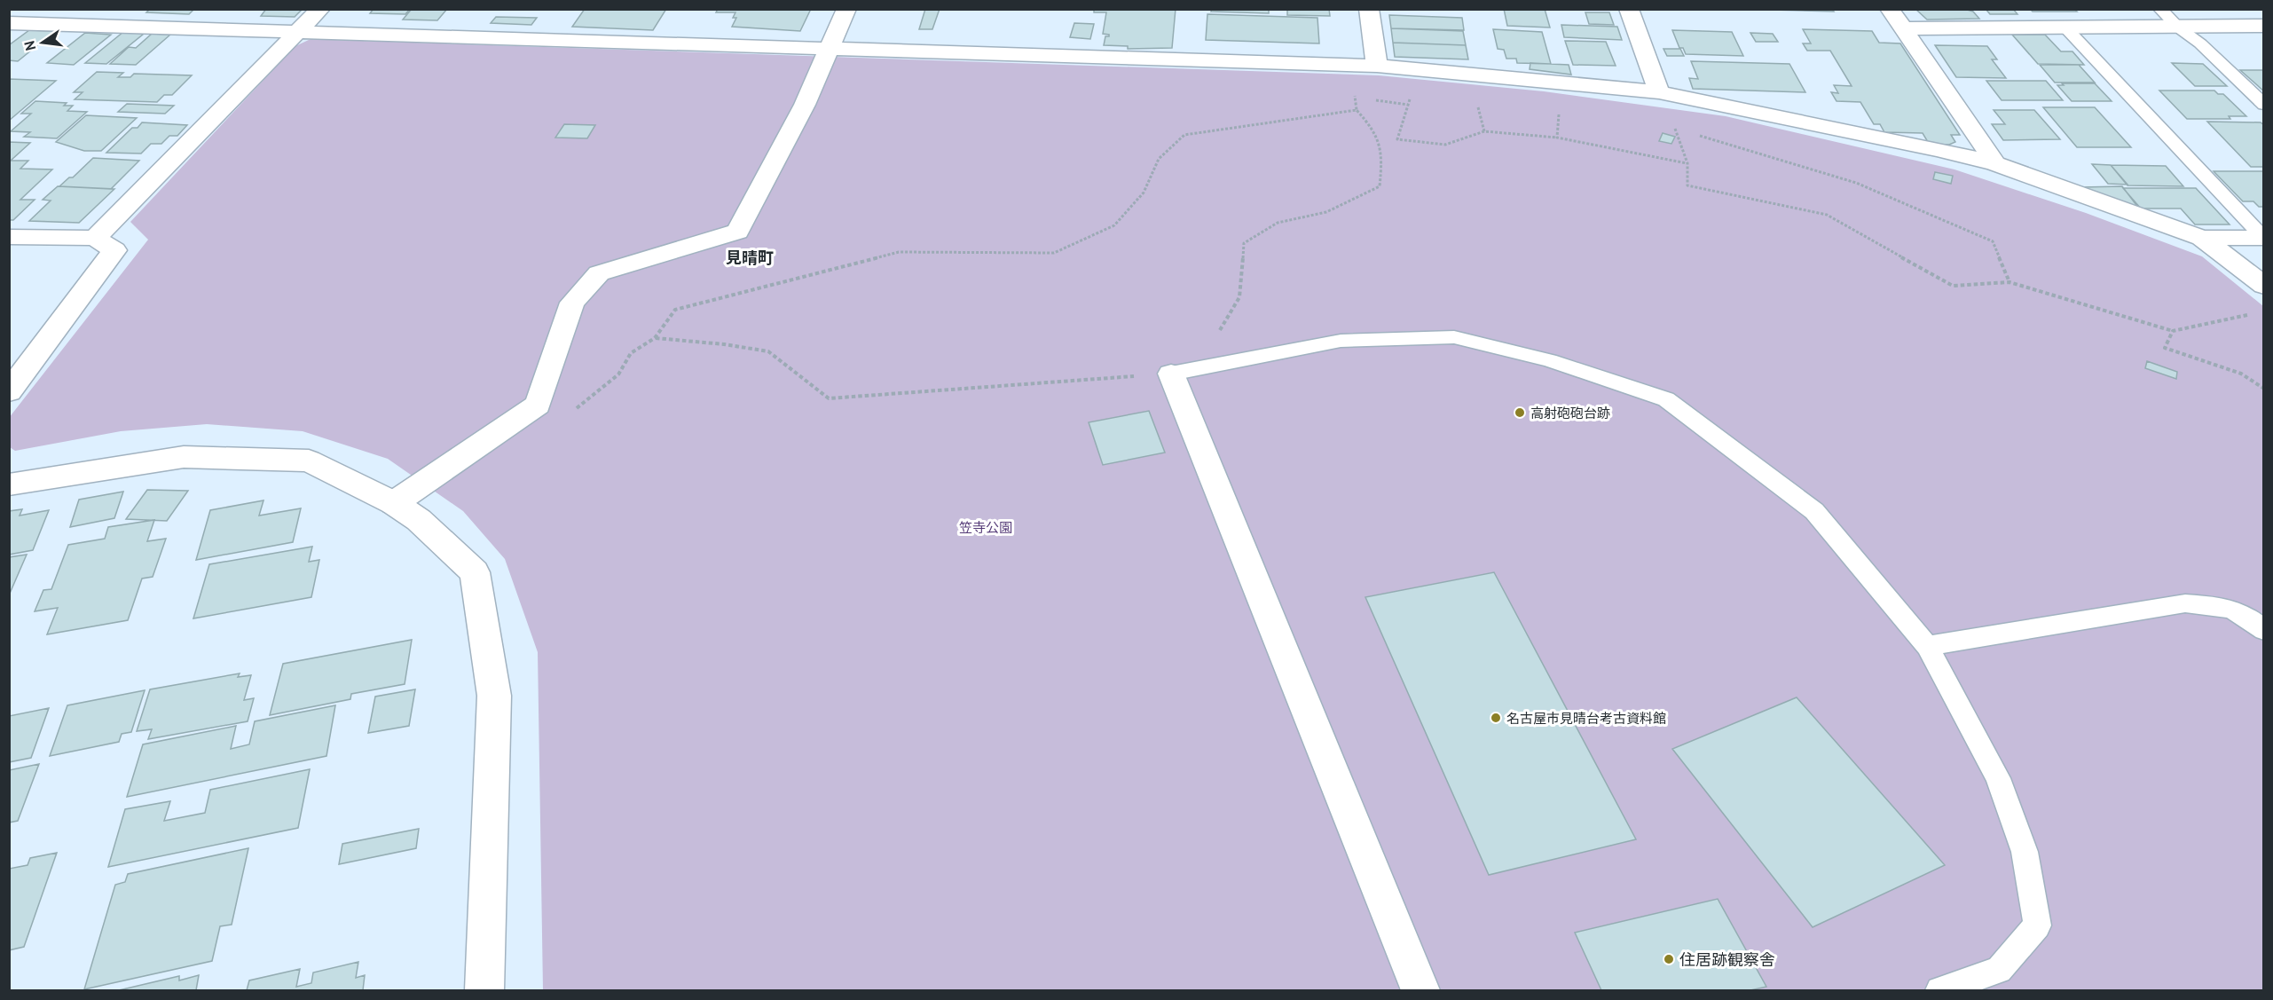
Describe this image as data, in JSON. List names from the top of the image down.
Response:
{
  "districts": ["見晴町"],
  "parks": ["笠寺公園"],
  "places": ["高射砲砲台跡", "名古屋市見晴台考古資料館", "住居跡観察舎"],
  "north": "left"
}
